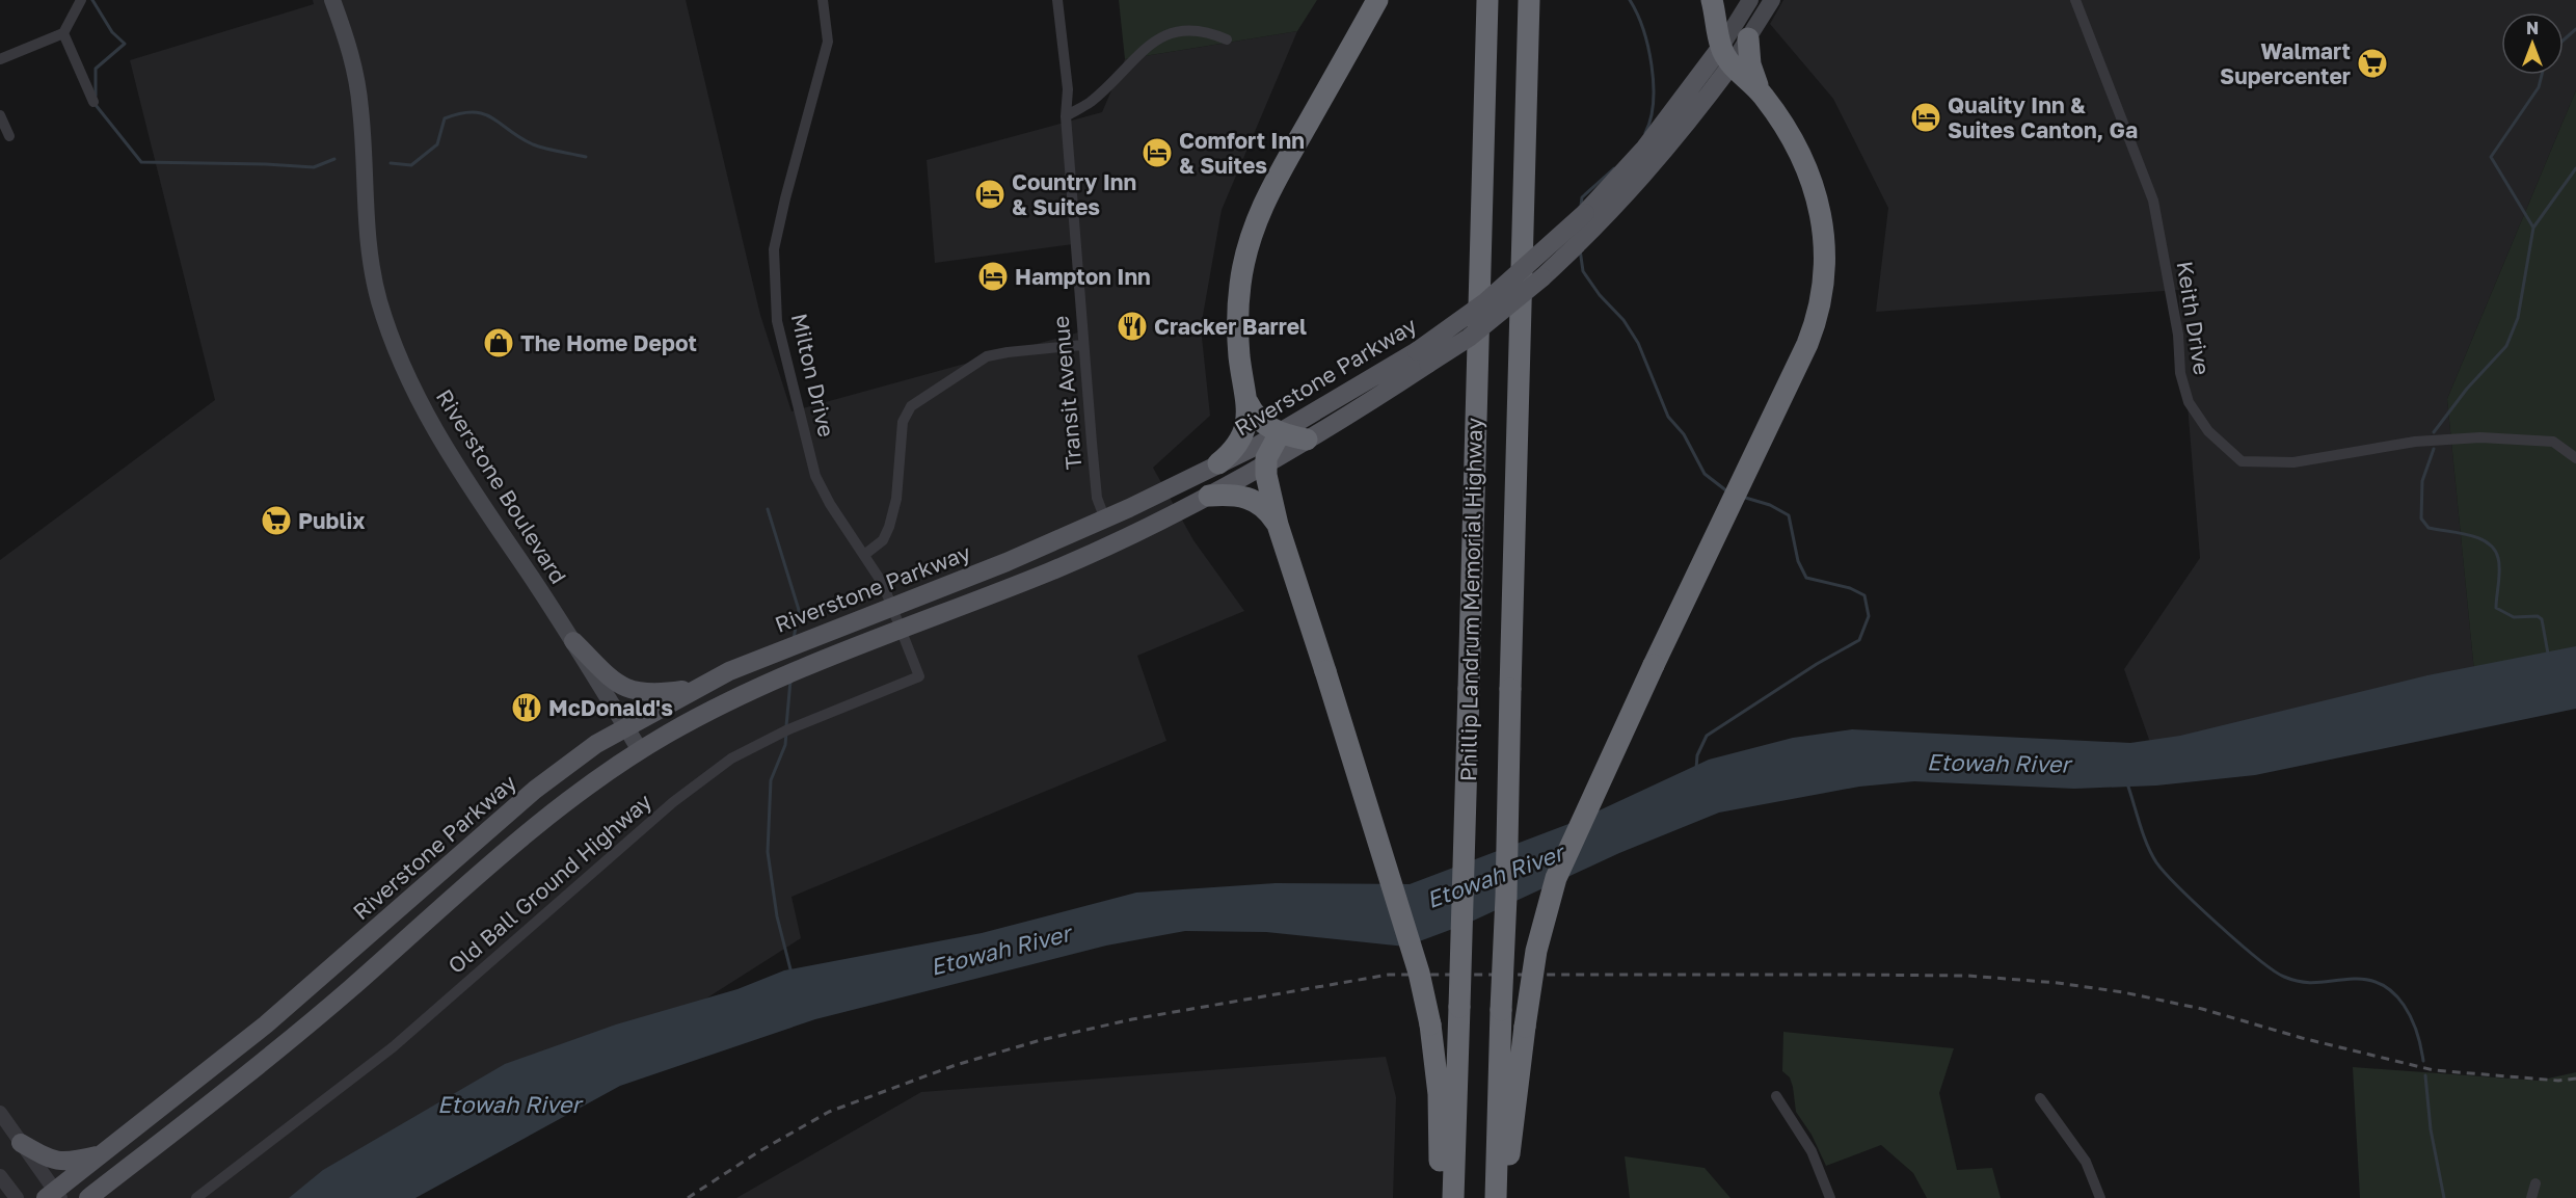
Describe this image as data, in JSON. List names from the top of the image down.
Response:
{
  "streets": {
    "highway": ["Phillip Landrum Memorial Highway"],
    "main road": ["Riverstone Parkway", "Riverstone Boulevard"],
    "street": [
      "Keith Drive",
      "Milton Drive",
      "Transit Avenue",
      "Old Ball Ground Highway"
    ]
  },
  "crossings": [
    ["Milton Drive", "Riverstone Parkway"],
    ["Milton Drive", "Old Ball Ground Highway"],
    ["Riverstone Parkway", "Transit Avenue"],
    ["Riverstone Parkway", "Riverstone Boulevard"],
    ["Riverstone Parkway", "Old Ball Ground Highway"]
  ],
  "water": ["Etowah River"],
  "places": {
    "supermarket": ["Walmart Supercenter", "Publix"],
    "hotel": [
      "Quality Inn & Suites Canton, Ga",
      "Comfort Inn & Suites",
      "Country Inn & Suites",
      "Hampton Inn"
    ],
    "restaurant": ["Cracker Barrel", "McDonald's"],
    "shop": ["The Home Depot"]
  },
  "north": "top"
}
